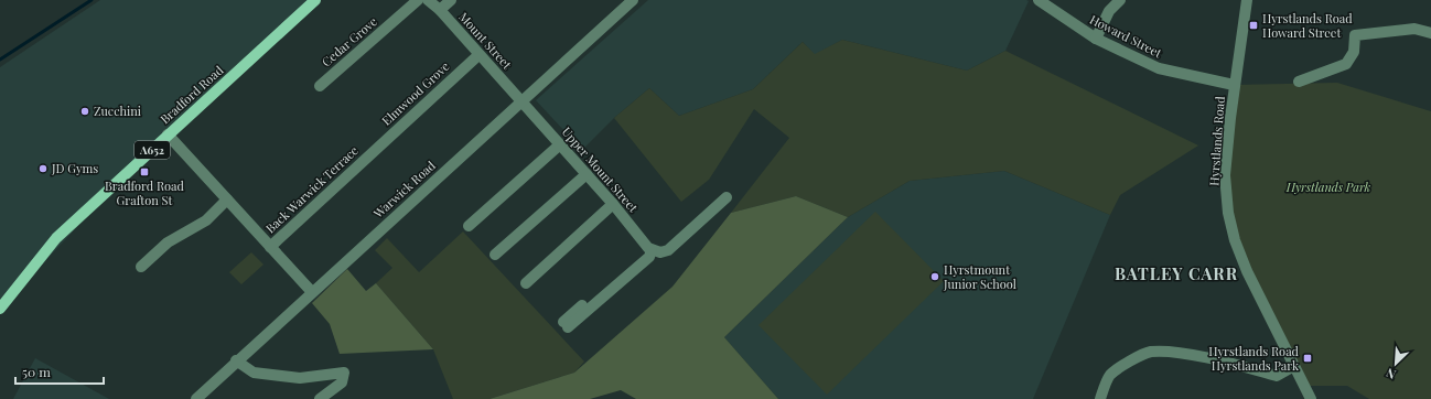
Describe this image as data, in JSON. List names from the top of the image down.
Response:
{
  "streets": {
    "main road": ["Bradford Road", "A652"],
    "street": [
      "Howard Street",
      "Mount Street",
      "Cedar Grove",
      "Elmwood Grove",
      "Hyrstlands Road",
      "Upper Mount Street",
      "Back Warwick Terrace",
      "Warwick Road"
    ]
  },
  "crossings": [
    ["Howard Street", "Hyrstlands Road"],
    ["Mount Street", "Elmwood Grove"],
    ["Mount Street", "Upper Mount Street"],
    ["Mount Street", "Warwick Road"],
    ["Elmwood Grove", "Back Warwick Terrace"],
    ["Upper Mount Street", "Warwick Road"]
  ],
  "districts": ["BATLEY CARR"],
  "parks": ["Hyrstlands Park"],
  "places": {
    "transit": ["Hyrstlands Road Howard Street", "Bradford Road Grafton St", "Hyrstlands Road Hyrstlands Park"],
    "other": ["Zucchini", "JD Gyms", "Hyrstmount Junior School"]
  },
  "scale_bar": "50 m",
  "north": "bottom left"
}
